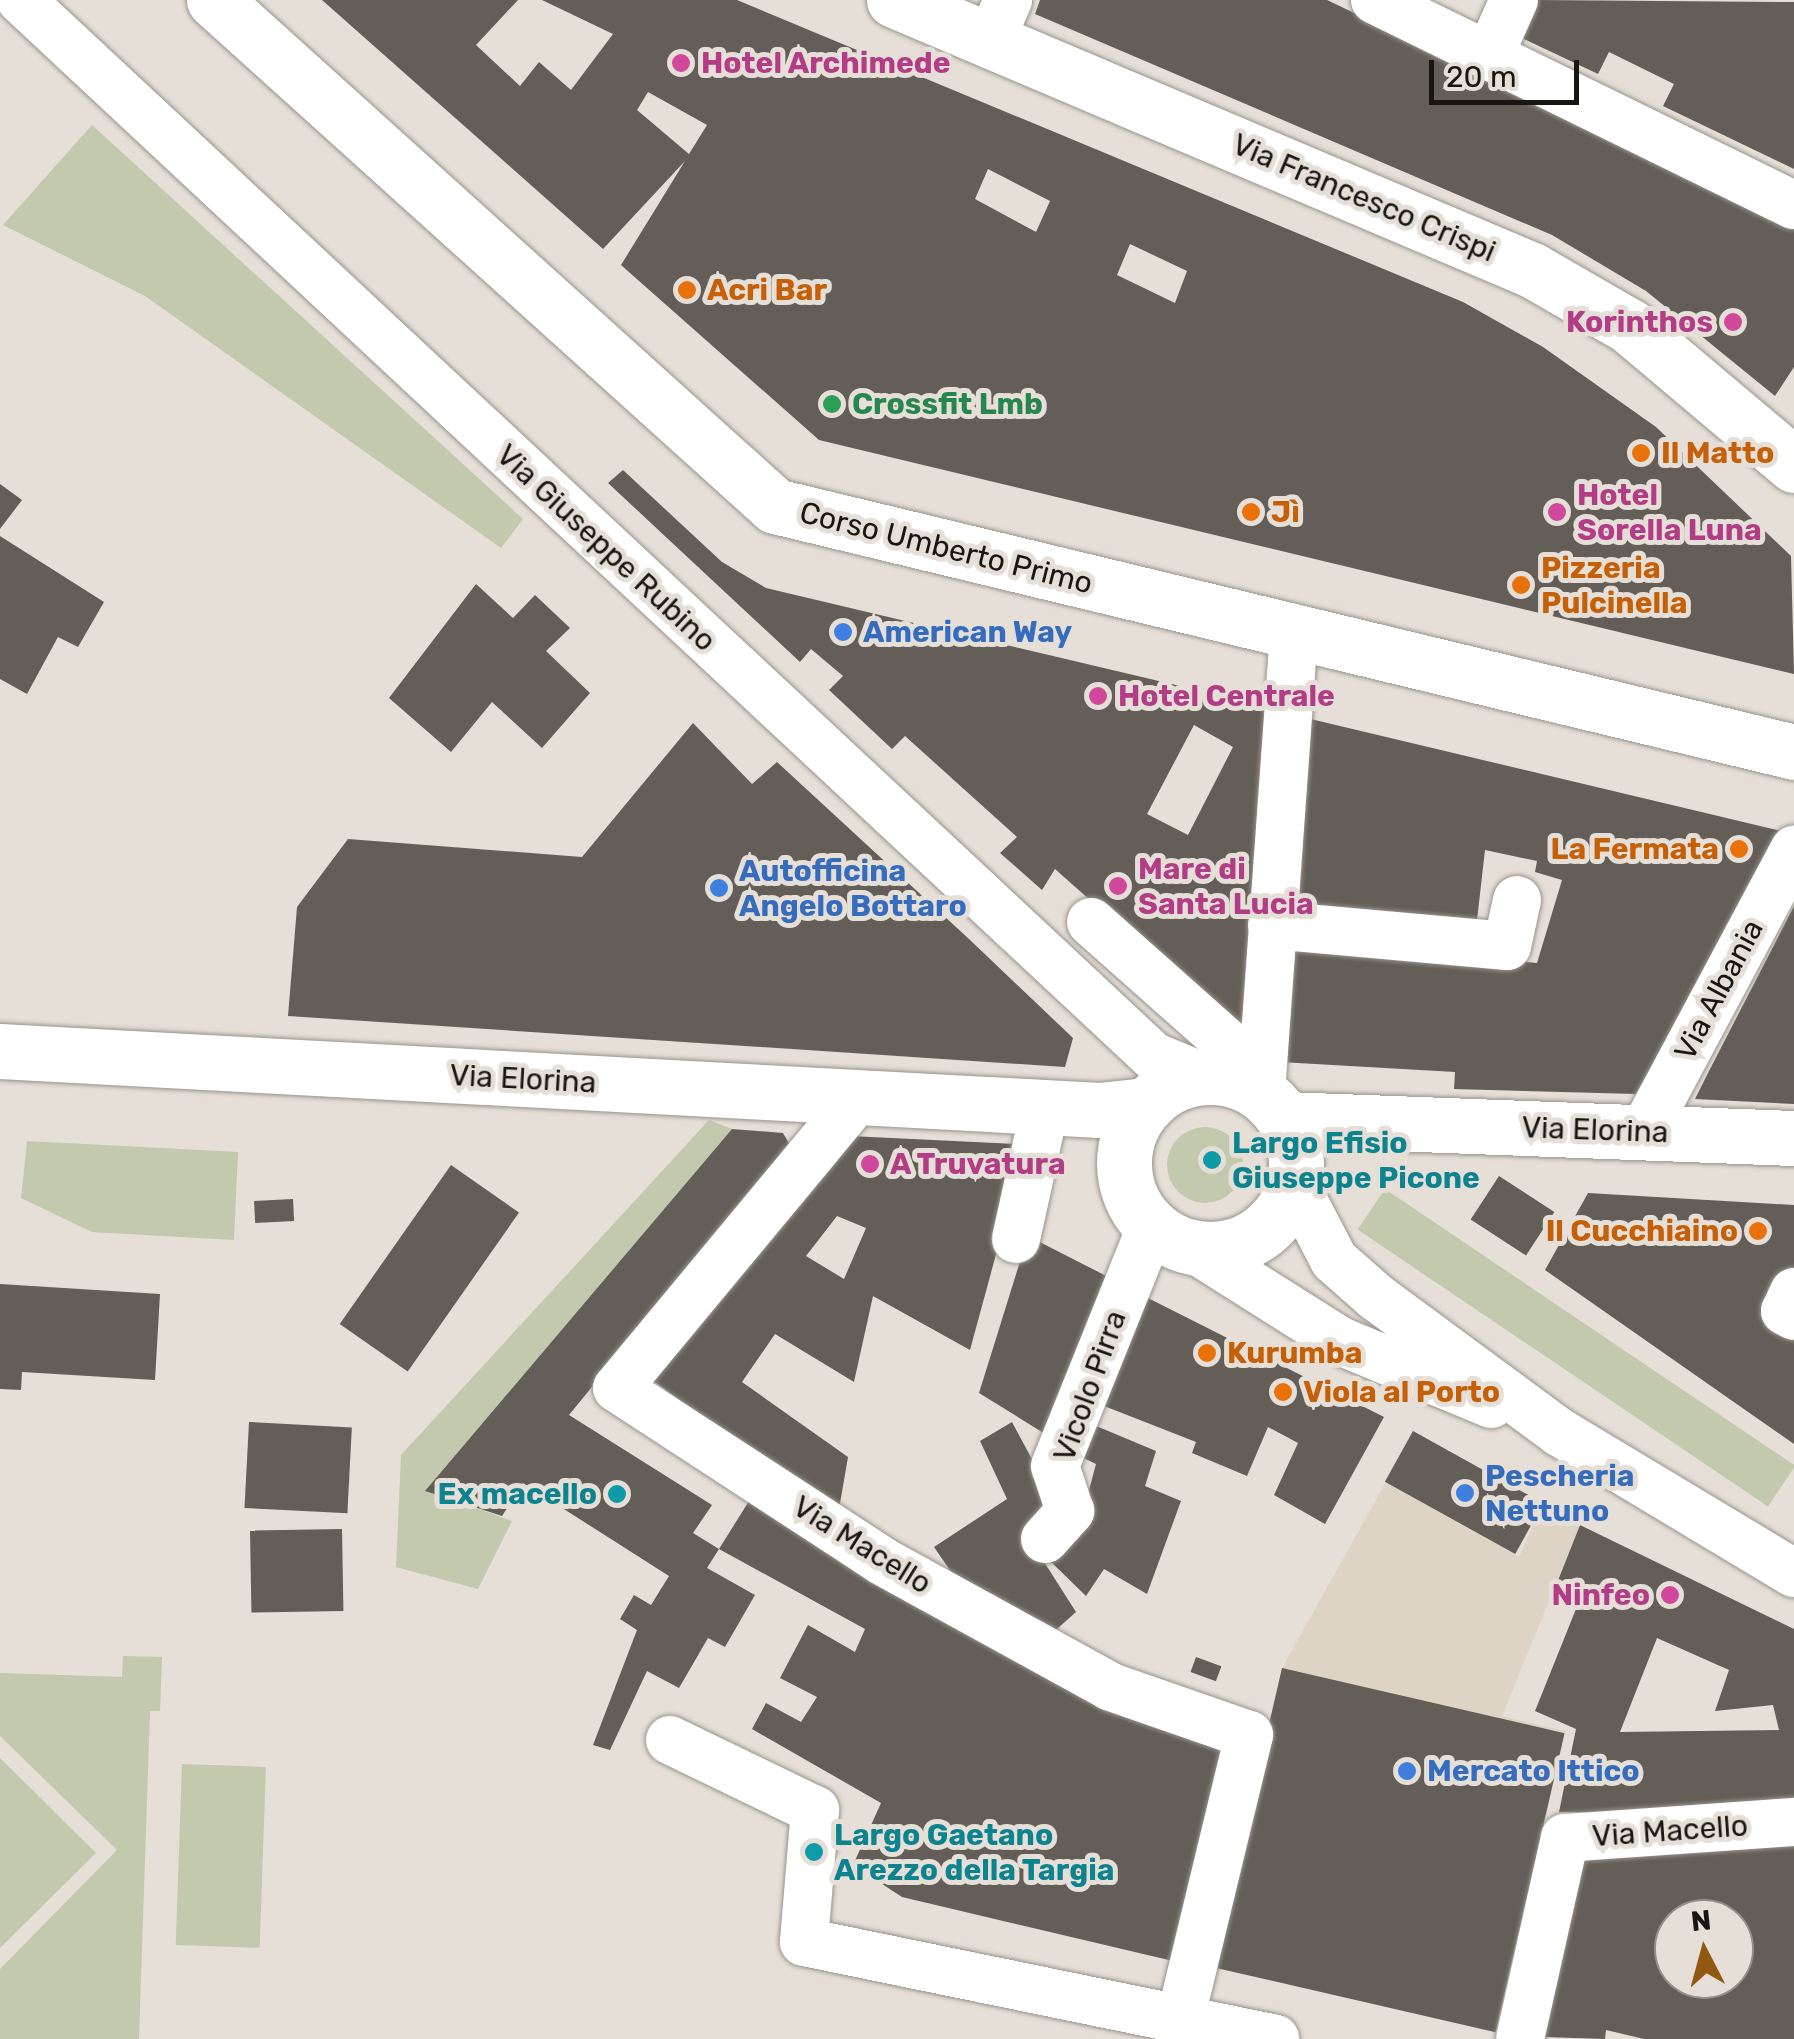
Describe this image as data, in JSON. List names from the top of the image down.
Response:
{
  "streets": {
    "main road": ["Via Francesco Crispi", "Corso Umberto Primo", "Via Elorina"],
    "street": [
      "Via Giuseppe Rubino",
      "Via Albania",
      "Vicolo Pirra",
      "Via Macello"
    ]
  },
  "crossings": [
    ["Via Giuseppe Rubino", "Via Elorina"],
    ["Via Giuseppe Rubino", "Vicolo Pirra"],
    ["Via Albania", "Via Elorina"],
    ["Via Elorina", "Vicolo Pirra"],
    ["Via Elorina", "Via Macello"]
  ],
  "places": [
    "Hotel Archimede",
    "Acri Bar",
    "Korinthos",
    "Crossfit Lmb",
    "Il Matto",
    "Jì",
    "Hotel Sorella Luna",
    "Pizzeria Pulcinella",
    "American Way",
    "Hotel Centrale",
    "La Fermata",
    "Mare di Santa Lucia",
    "Autofficina Angelo Bottaro",
    "Largo Efisio Giuseppe Picone",
    "A Truvatura",
    "Il Cucchiaino",
    "Kurumba",
    "Viola al Porto",
    "Pescheria Nettuno",
    "Ex macello",
    "Ninfeo",
    "Mercato Ittico",
    "Largo Gaetano Arezzo della Targia"
  ],
  "scale_bar": "20 m",
  "north": "top"
}
